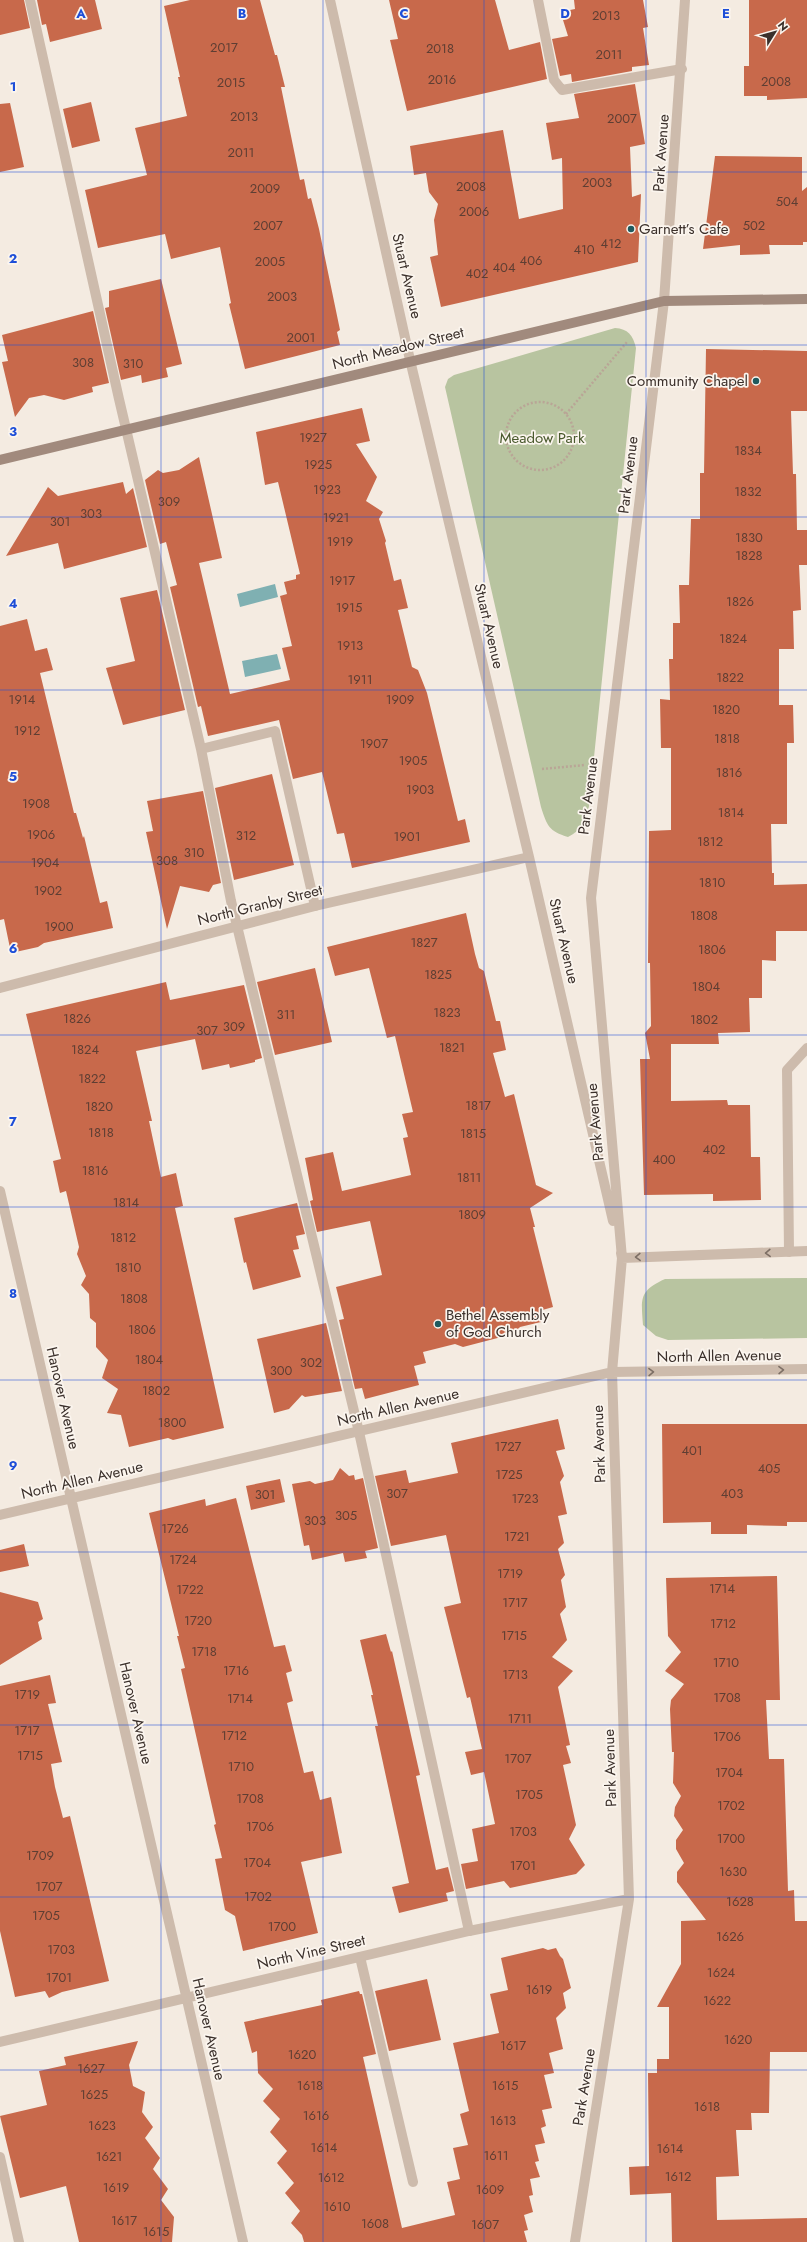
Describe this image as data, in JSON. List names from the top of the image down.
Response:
{
  "streets": {
    "main road": ["North Meadow Street"],
    "street": [
      "Park Avenue",
      "Stuart Avenue",
      "North Granby Street",
      "North Allen Avenue",
      "Hanover Avenue",
      "North Vine Street"
    ]
  },
  "crossings": [
    ["Park Avenue", "Stuart Avenue"],
    ["Park Avenue", "North Meadow Street"],
    ["Park Avenue", "North Allen Avenue"],
    ["Park Avenue", "North Vine Street"],
    ["Stuart Avenue", "North Meadow Street"],
    ["Stuart Avenue", "North Granby Street"],
    ["North Allen Avenue", "Hanover Avenue"],
    ["Hanover Avenue", "North Vine Street"]
  ],
  "parks": ["Meadow Park"],
  "places": ["Garnett’s Cafe", "Community Chapel", "Bethel Assembly of God Church"],
  "house_numbers": [
    "2013",
    "2017",
    "2018",
    "2011",
    "2016",
    "2008",
    "2015",
    "2013",
    "2007",
    "2011",
    "2003",
    "2008",
    "2009",
    "504",
    "2006",
    "2007",
    "502",
    "412",
    "410",
    "406",
    "2005",
    "404",
    "402",
    "2003",
    "2001",
    "308",
    "310",
    "1927",
    "1834",
    "1925",
    "1923",
    "1832",
    "309",
    "303",
    "1921",
    "301",
    "1830",
    "1919",
    "1828",
    "1917",
    "1826",
    "1915",
    "1824",
    "1913",
    "1822",
    "1911",
    "1914",
    "1909",
    "1820",
    "1912",
    "1818",
    "1907",
    "1905",
    "1816",
    "1903",
    "1908",
    "1814",
    "1906",
    "312",
    "1901",
    "1812",
    "310",
    "308",
    "1904",
    "1810",
    "1902",
    "1808",
    "1900",
    "1827",
    "1806",
    "1825",
    "1804",
    "1823",
    "311",
    "1826",
    "1802",
    "309",
    "307",
    "1821",
    "1824",
    "1822",
    "1817",
    "1820",
    "1818",
    "1815",
    "402",
    "400",
    "1816",
    "1811",
    "1814",
    "1809",
    "1812",
    "1810",
    "1808",
    "1806",
    "1804",
    "302",
    "300",
    "1802",
    "1800",
    "1727",
    "401",
    "405",
    "1725",
    "307",
    "403",
    "301",
    "1723",
    "305",
    "303",
    "1726",
    "1721",
    "1724",
    "1719",
    "1714",
    "1722",
    "1717",
    "1720",
    "1712",
    "1715",
    "1718",
    "1710",
    "1716",
    "1713",
    "1719",
    "1708",
    "1714",
    "1711",
    "1717",
    "1712",
    "1706",
    "1715",
    "1707",
    "1710",
    "1704",
    "1705",
    "1708",
    "1702",
    "1706",
    "1703",
    "1700",
    "1709",
    "1704",
    "1701",
    "1630",
    "1707",
    "1702",
    "1628",
    "1705",
    "1700",
    "1626",
    "1703",
    "1624",
    "1701",
    "1619",
    "1622",
    "1620",
    "1617",
    "1620",
    "1627",
    "1618",
    "1615",
    "1625",
    "1618",
    "1616",
    "1613",
    "1623",
    "1614",
    "1614",
    "1611",
    "1621",
    "1612",
    "1612",
    "1619",
    "1609",
    "1610",
    "1617",
    "1608",
    "1607",
    "1615"
  ],
  "north": "top right",
  "grid": {
    "columns": [
      "A",
      "B",
      "C",
      "D",
      "E"
    ],
    "rows": [
      "1",
      "2",
      "3",
      "4",
      "5",
      "6",
      "7",
      "8",
      "9"
    ]
  }
}
